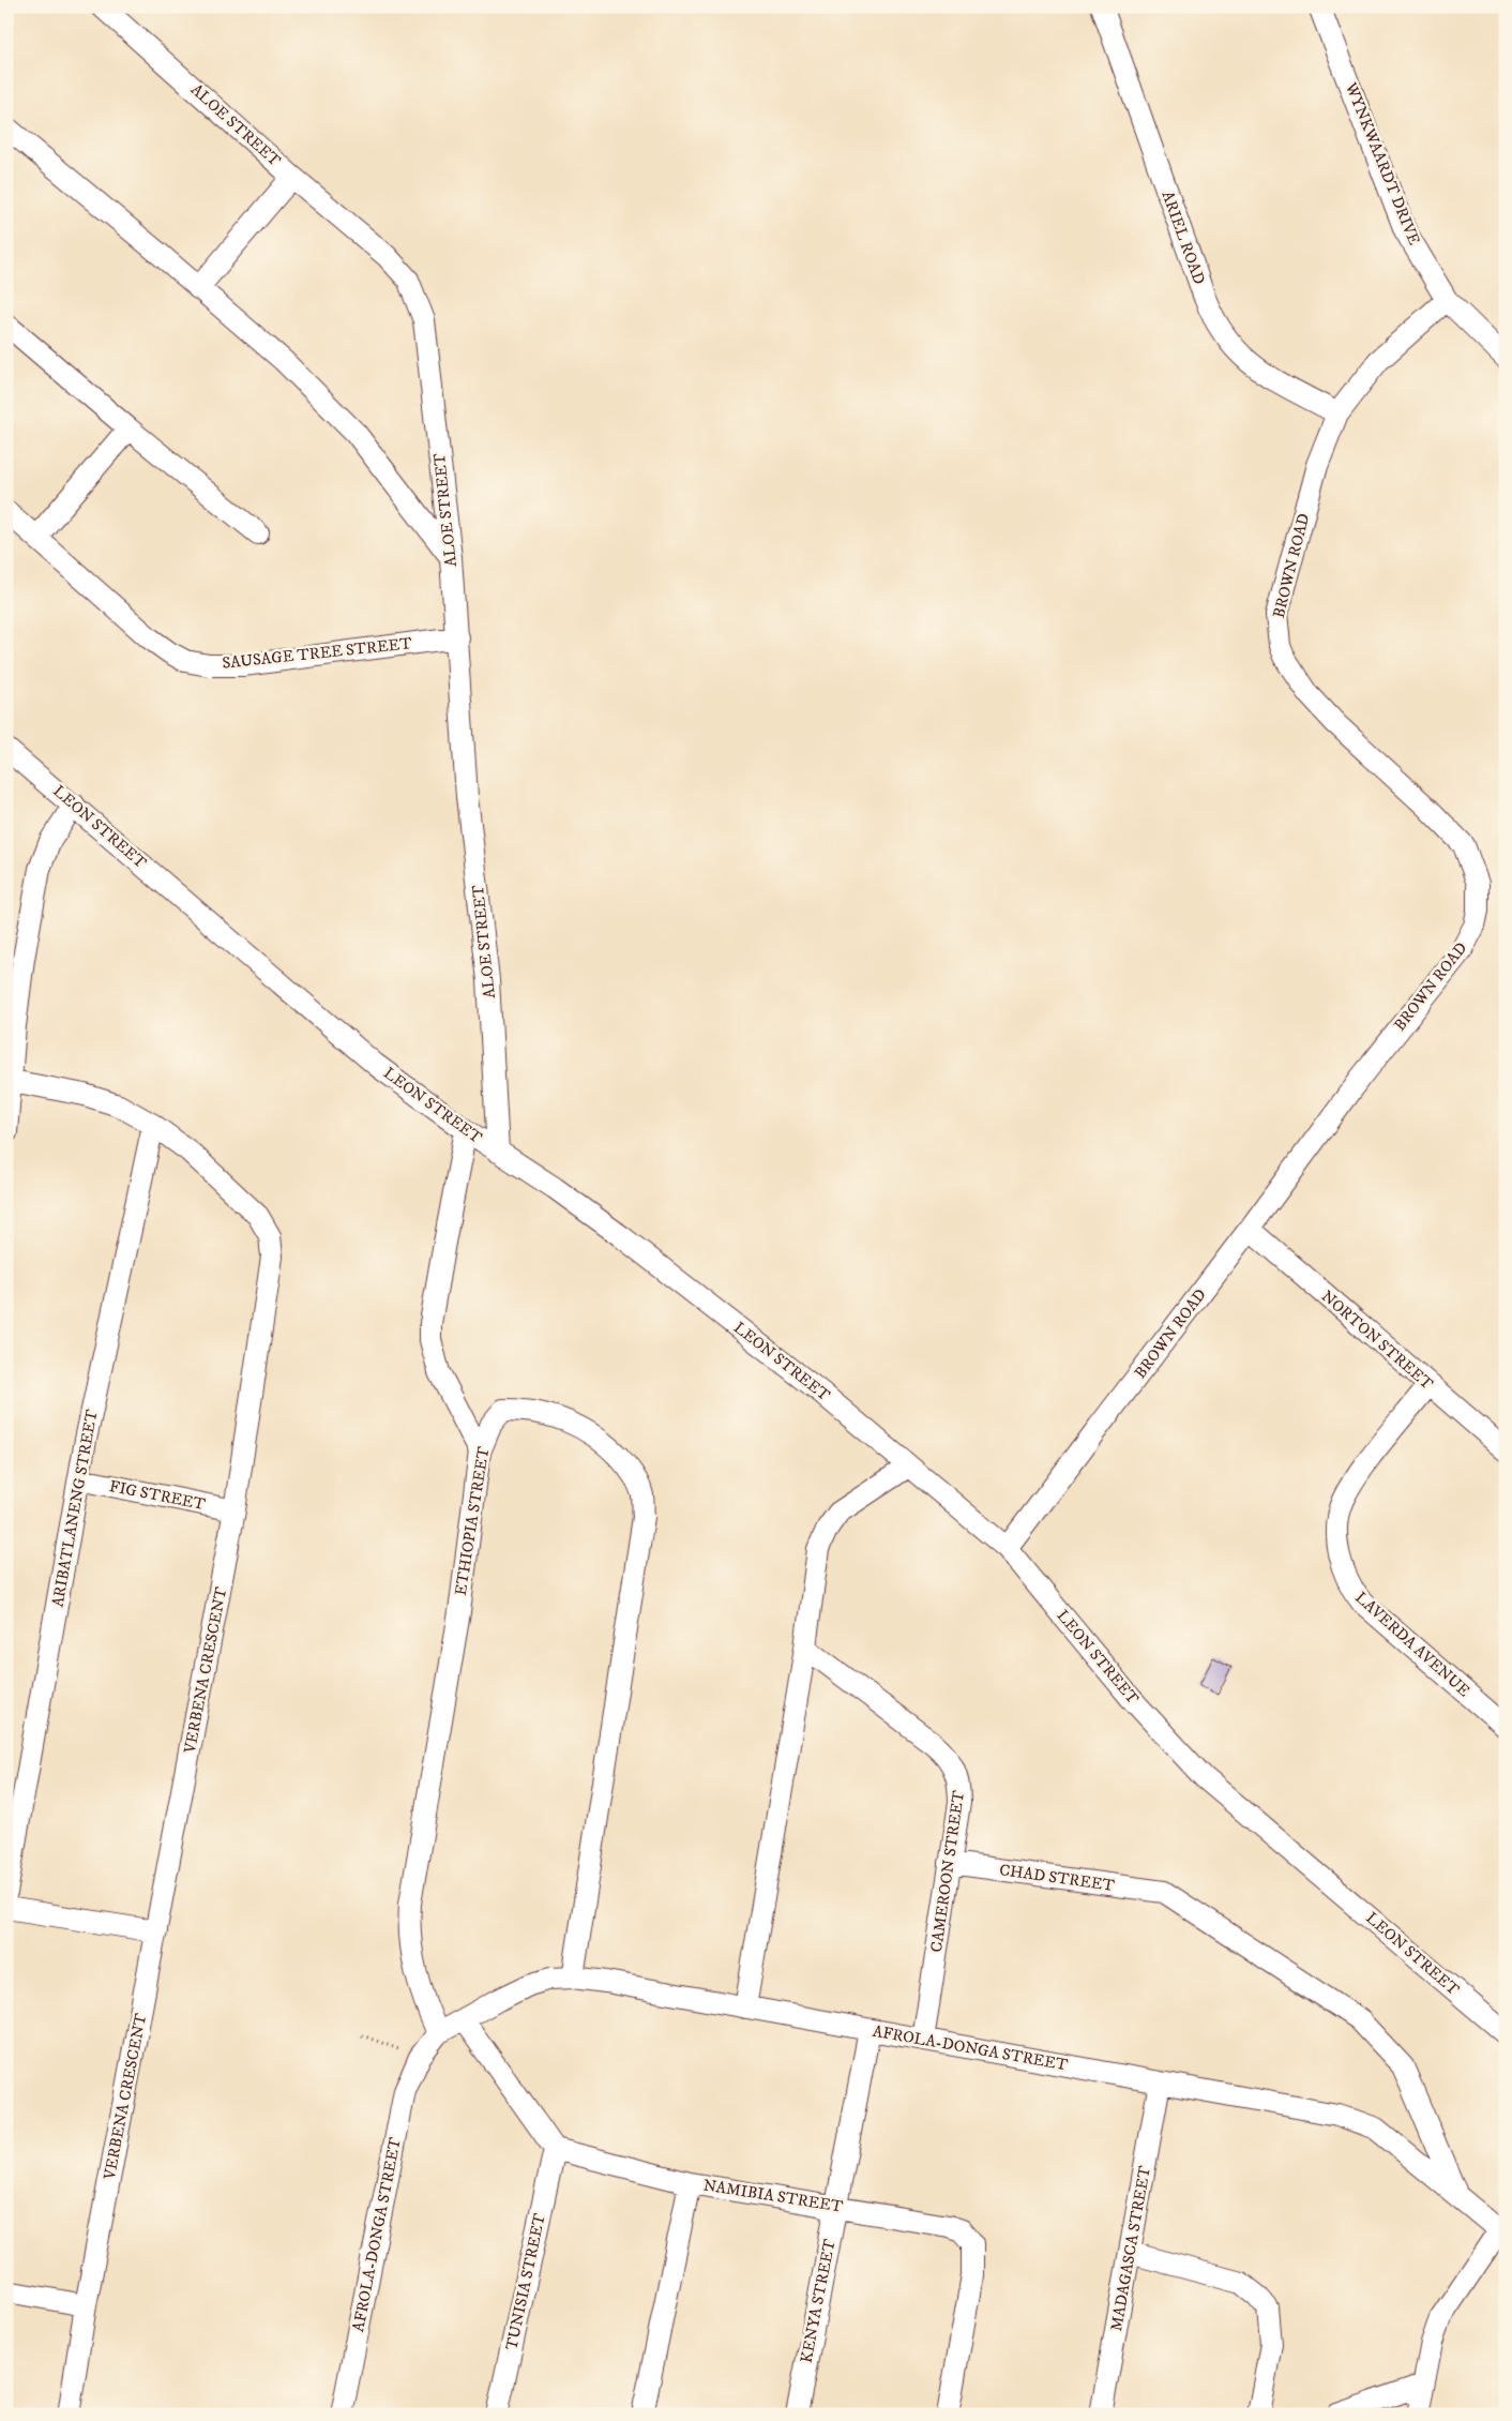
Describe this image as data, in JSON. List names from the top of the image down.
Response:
{
  "streets": {
    "street": [
      "ALOE STREET",
      "WYNKWAARDT DRIVE",
      "ARIEL ROAD",
      "BROWN ROAD",
      "SAUSAGE TREE STREET",
      "LEON STREET",
      "NORTON STREET",
      "FIG STREET",
      "ARIBATLANENG STREET",
      "ETHIOPIA STREET",
      "LAVERDA AVENUE",
      "VERBENA CRESCENT",
      "CAMEROON STREET",
      "CHAD STREET",
      "AFROLA-DONGA STREET",
      "NAMIBIA STREET",
      "MADAGASCA STREET",
      "TUNISIA STREET",
      "KENYA STREET"
    ]
  },
  "crossings": [
    ["ALOE STREET", "SAUSAGE TREE STREET"],
    ["ALOE STREET", "LEON STREET"],
    ["WYNKWAARDT DRIVE", "BROWN ROAD"],
    ["ARIEL ROAD", "BROWN ROAD"],
    ["BROWN ROAD", "LEON STREET"],
    ["BROWN ROAD", "NORTON STREET"],
    ["NORTON STREET", "LAVERDA AVENUE"],
    ["FIG STREET", "ARIBATLANENG STREET"],
    ["FIG STREET", "VERBENA CRESCENT"],
    ["ARIBATLANENG STREET", "VERBENA CRESCENT"],
    ["ETHIOPIA STREET", "AFROLA-DONGA STREET"],
    ["CAMEROON STREET", "CHAD STREET"],
    ["CAMEROON STREET", "AFROLA-DONGA STREET"],
    ["CHAD STREET", "AFROLA-DONGA STREET"],
    ["AFROLA-DONGA STREET", "MADAGASCA STREET"],
    ["AFROLA-DONGA STREET", "KENYA STREET"],
    ["NAMIBIA STREET", "TUNISIA STREET"],
    ["NAMIBIA STREET", "KENYA STREET"]
  ]
}
